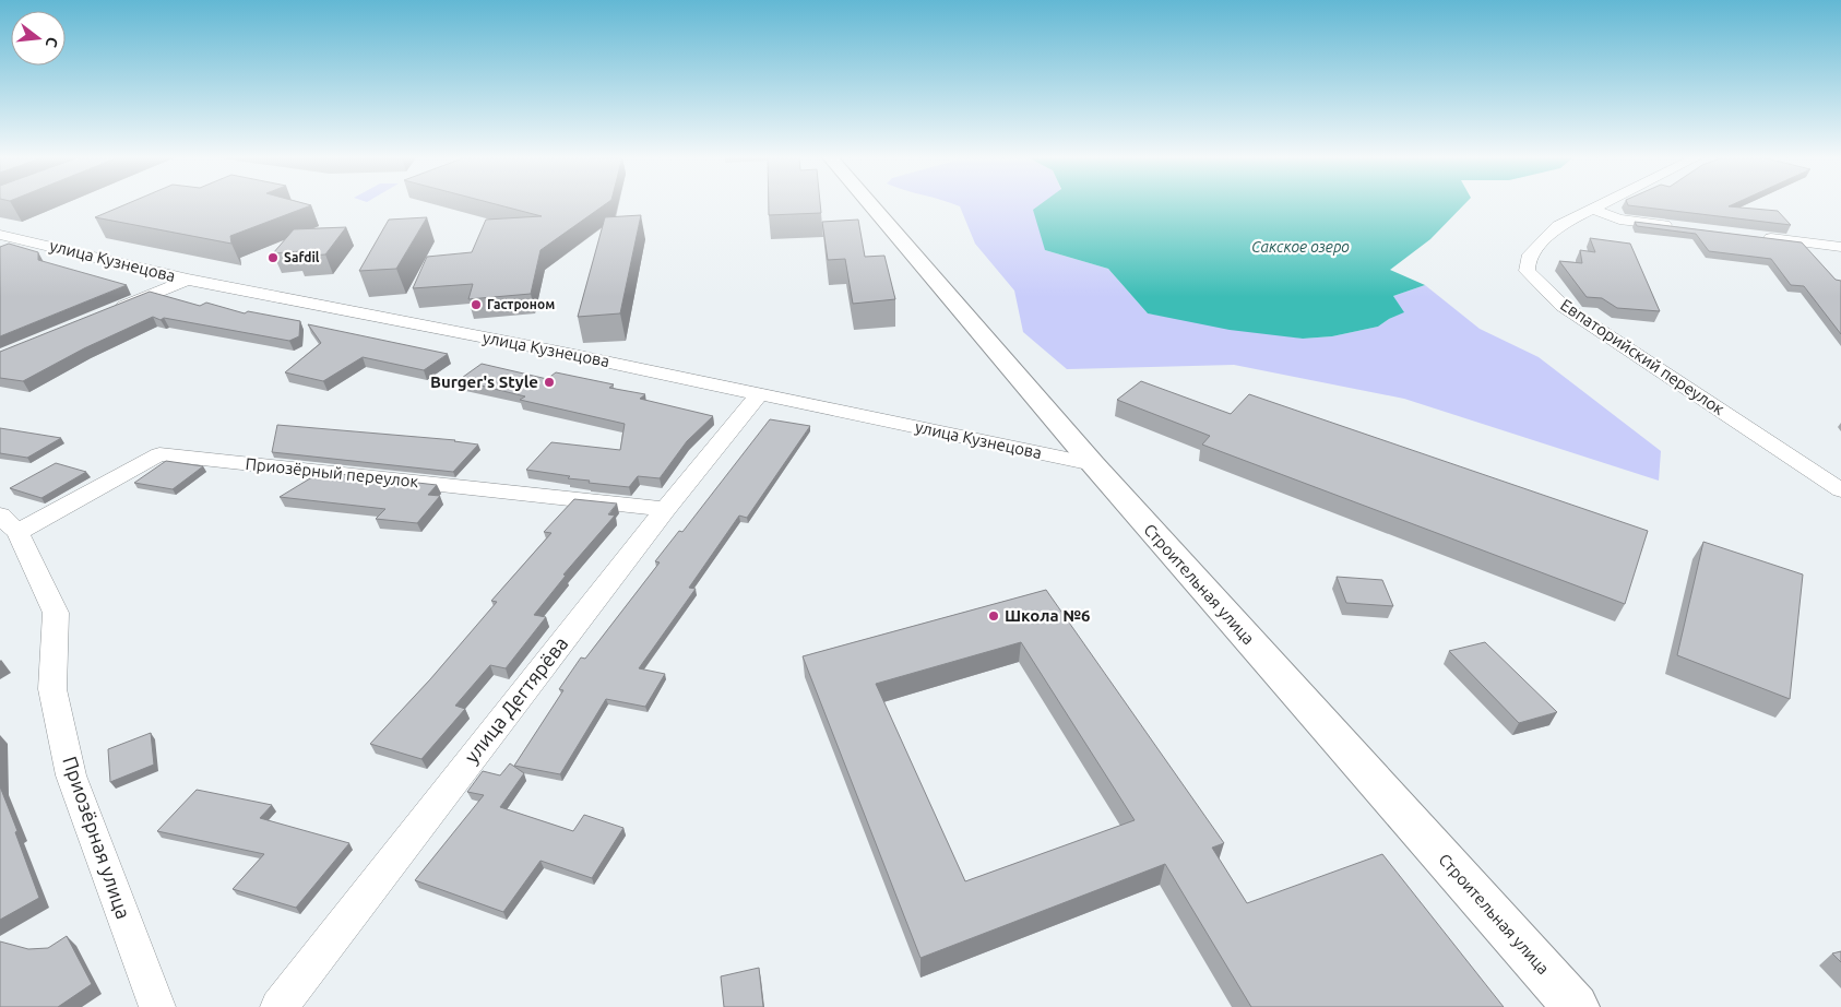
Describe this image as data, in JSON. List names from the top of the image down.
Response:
{
  "streets": {
    "street": [
      "улица Кузнецова",
      "Евпаторийский переулок",
      "Приозёрный переулок",
      "Строительная улица",
      "улица Дегтярёва",
      "Приозёрная улица"
    ]
  },
  "crossings": [
    ["улица Кузнецова", "Строительная улица"],
    ["улица Кузнецова", "улица Дегтярёва"],
    ["Приозёрный переулок", "улица Дегтярёва"],
    ["Приозёрный переулок", "Приозёрная улица"]
  ],
  "water": ["Сакское озеро"],
  "places": [
    "Safdil",
    "Гастроном",
    "Burger's Style",
    "Школа №6"
  ],
  "north": "right"
}
